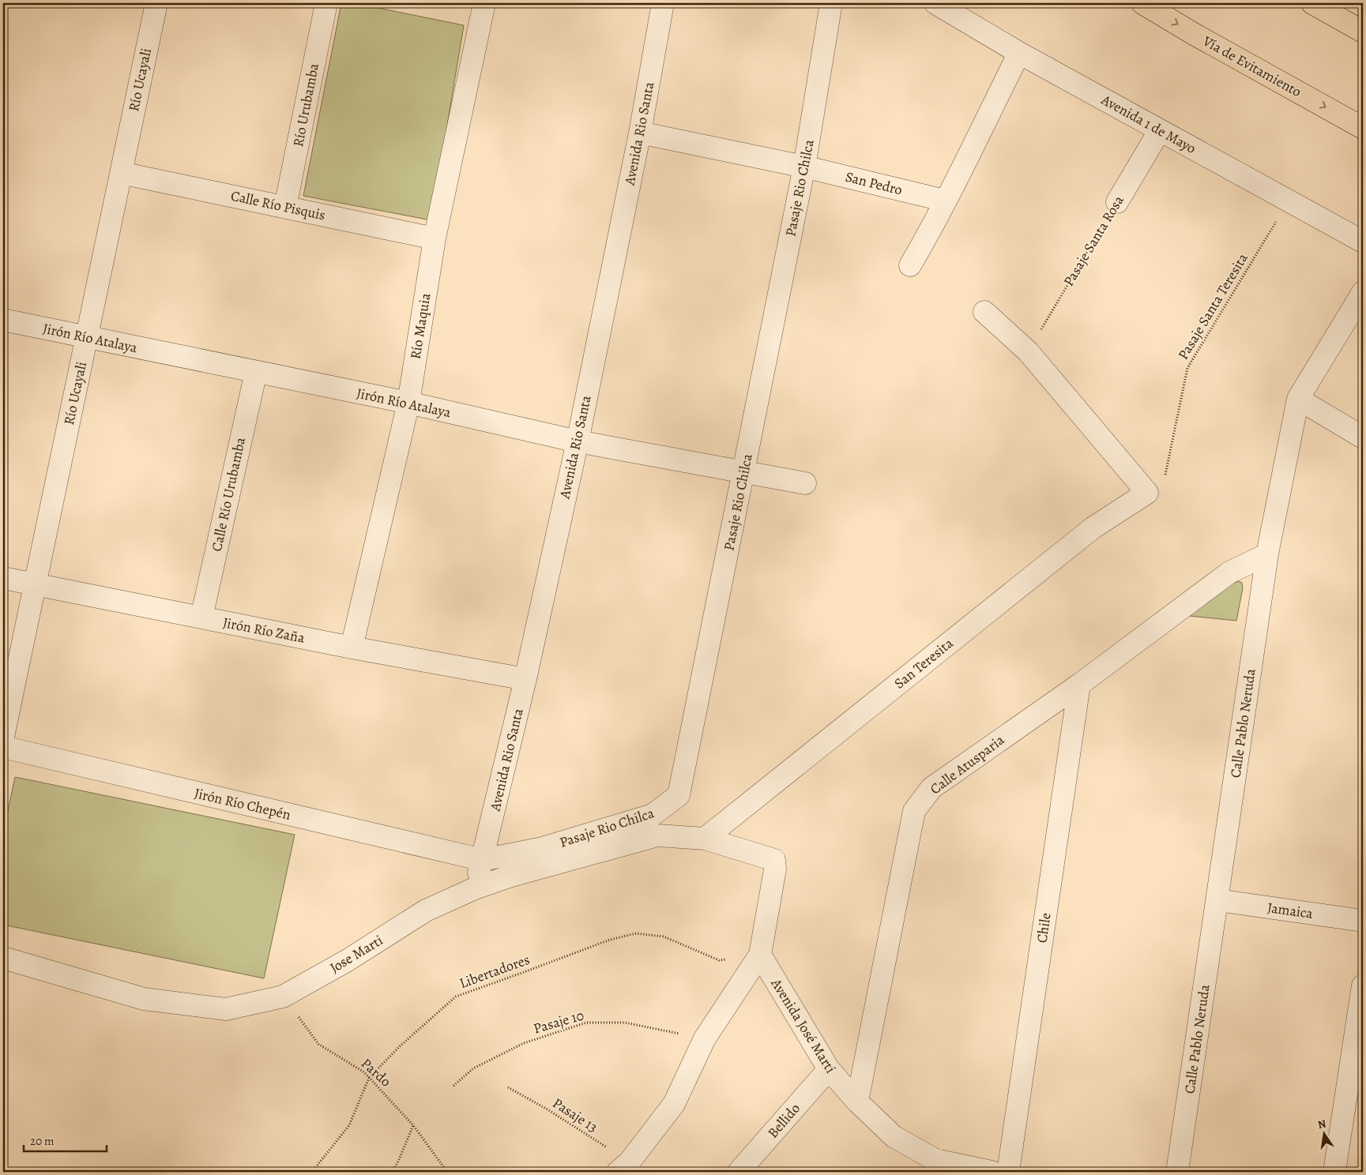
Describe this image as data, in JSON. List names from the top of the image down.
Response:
{
  "streets": {
    "highway": ["Vía de Evitamiento"],
    "street": [
      "Río Ucayali",
      "Río Urubamba",
      "Avenida 1 de Mayo",
      "Avenida Rio Santa",
      "San Pedro",
      "Pasaje Rio Chilca",
      "Calle Río Pisquis",
      "Pasaje Santa Rosa",
      "Río Maquia",
      "Jirón Río Atalaya",
      "Calle Río Urubamba",
      "Jirón Río Zaña",
      "San Teresita",
      "Calle Pablo Neruda",
      "Calle Atusparia",
      "Jirón Río Chepén",
      "Jamaica",
      "Chile",
      "Jose Marti",
      "Avenida José Martí",
      "Bellido"
    ],
    "path": [
      "Pasaje Santa Teresita",
      "Libertadores",
      "Pasaje 10",
      "Pardo",
      "Pasaje 13"
    ]
  },
  "crossings": [
    ["Río Ucayali", "Calle Río Pisquis"],
    ["Río Ucayali", "Jirón Río Atalaya"],
    ["Río Ucayali", "Jirón Río Zaña"],
    ["Río Urubamba", "Calle Río Pisquis"],
    ["Avenida 1 de Mayo", "Pasaje Santa Rosa"],
    ["Avenida 1 de Mayo", "Pasaje Santa Teresita"],
    ["Avenida Rio Santa", "San Pedro"],
    ["Avenida Rio Santa", "Pasaje Rio Chilca"],
    ["Avenida Rio Santa", "Jirón Río Atalaya"],
    ["Avenida Rio Santa", "Jirón Río Zaña"],
    ["Avenida Rio Santa", "Jirón Río Chepén"],
    ["Avenida Rio Santa", "Jose Marti"],
    ["San Pedro", "Pasaje Rio Chilca"],
    ["Pasaje Rio Chilca", "Jirón Río Atalaya"],
    ["Pasaje Rio Chilca", "Jirón Río Chepén"],
    ["Calle Río Pisquis", "Río Maquia"],
    ["Pasaje Santa Teresita", "San Teresita"],
    ["Río Maquia", "Jirón Río Atalaya"],
    ["Río Maquia", "Jirón Río Zaña"],
    ["Jirón Río Atalaya", "Calle Río Urubamba"],
    ["Calle Río Urubamba", "Jirón Río Zaña"],
    ["San Teresita", "Jose Marti"],
    ["Calle Pablo Neruda", "Calle Atusparia"],
    ["Calle Pablo Neruda", "Jamaica"],
    ["Calle Atusparia", "Chile"],
    ["Calle Atusparia", "Avenida José Martí"],
    ["Jose Marti", "Libertadores"],
    ["Jose Marti", "Avenida José Martí"],
    ["Jose Marti", "Pardo"],
    ["Libertadores", "Avenida José Martí"],
    ["Libertadores", "Pardo"],
    ["Avenida José Martí", "Bellido"]
  ],
  "one_way": ["Vía de Evitamiento"],
  "scale_bar": "20 m",
  "north": "top"
}
